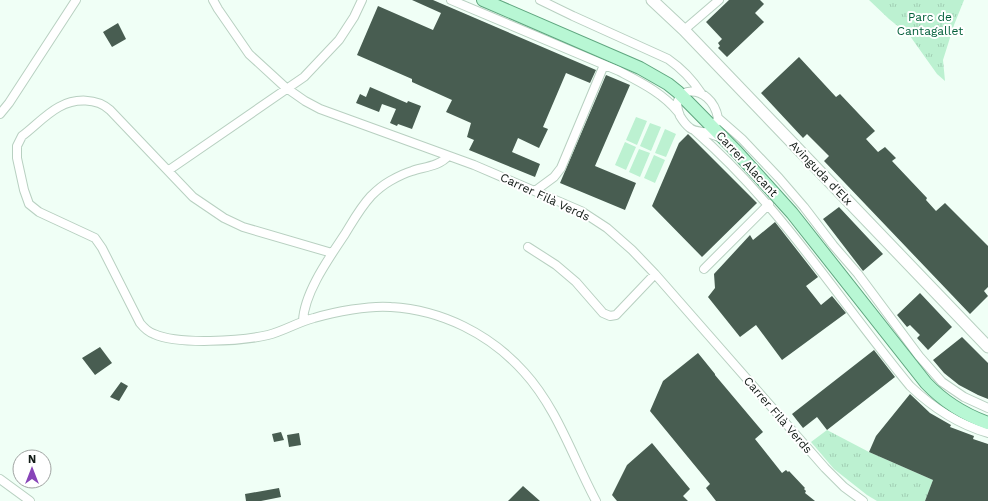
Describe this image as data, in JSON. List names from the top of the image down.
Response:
{
  "streets": {
    "main road": ["Carrer Alacant"],
    "street": ["Avinguda d'Elx", "Carrer Filà Verds"]
  },
  "parks": ["Parc de Cantagallet"],
  "north": "top"
}
